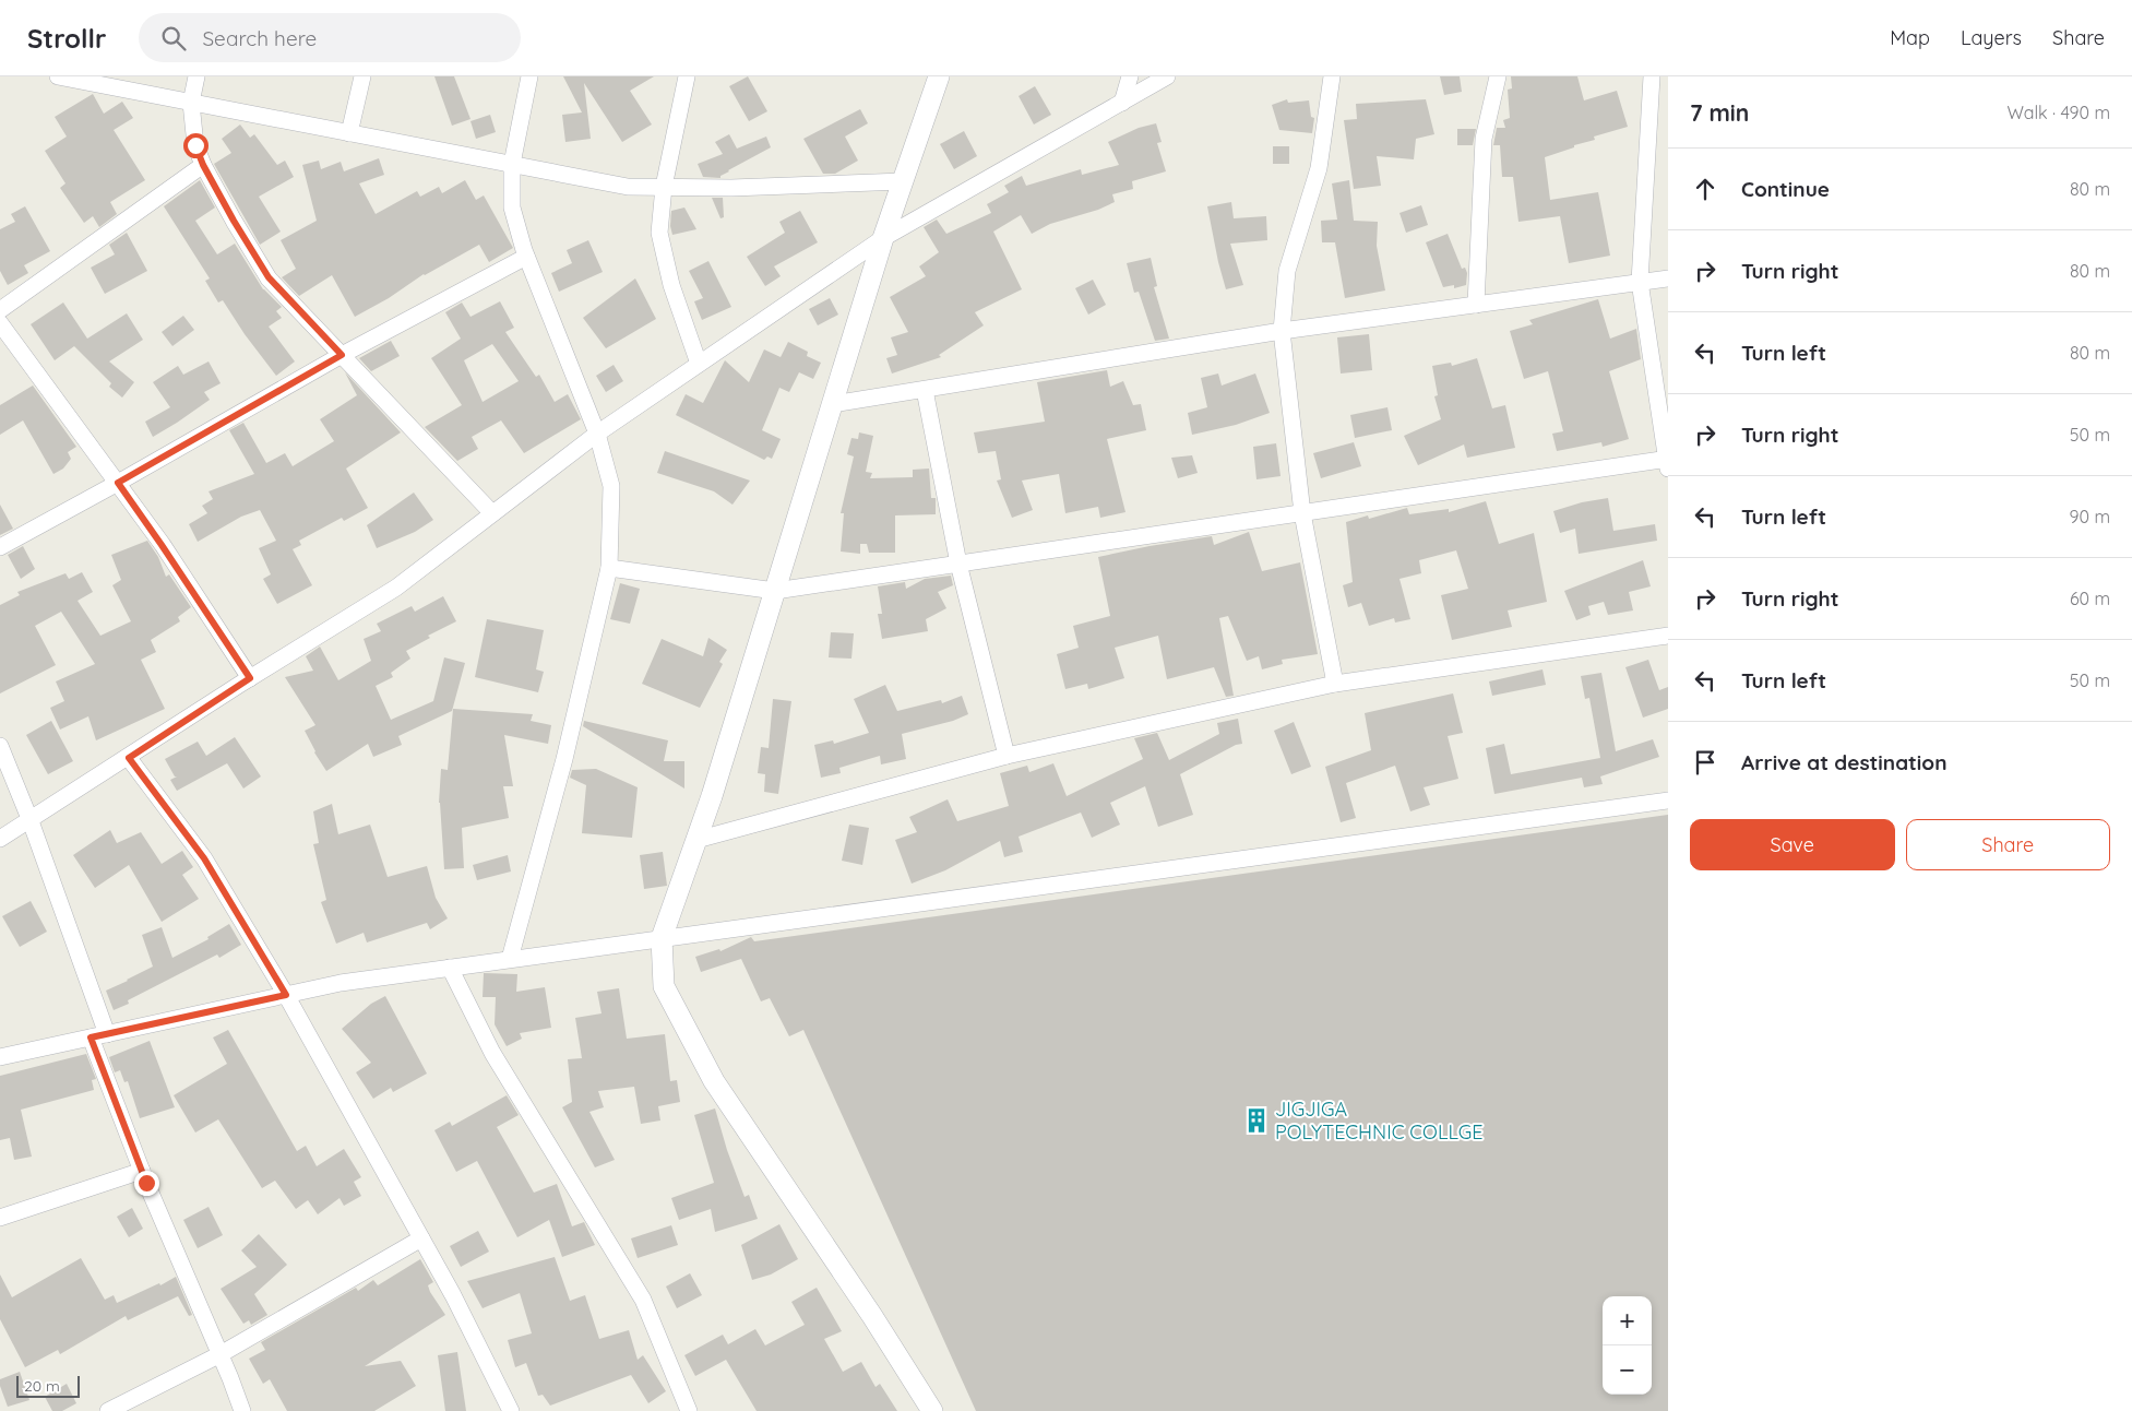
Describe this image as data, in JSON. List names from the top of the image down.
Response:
{
  "places": {
    "building": ["JIGJIGA POLYTECHNIC COLLGE"]
  },
  "scale_bar": "20 m",
  "page": {
    "header": "Strollr",
    "search": "Search here",
    "nav": ["Map", "Layers", "Share"],
    "heading": ["7 min", "Walk · 490 m"],
    "list": [
      ["Continue", "80 m"],
      ["Turn right", "80 m"],
      ["Turn left", "80 m"],
      ["Turn right", "50 m"],
      ["Turn left", "90 m"],
      ["Turn right", "60 m"],
      ["Turn left", "50 m"],
      "Arrive at destination"
    ],
    "buttons": ["Save", "Share"],
    "map_buttons": ["+", "−"],
    "scale": "20 m"
  }
}
